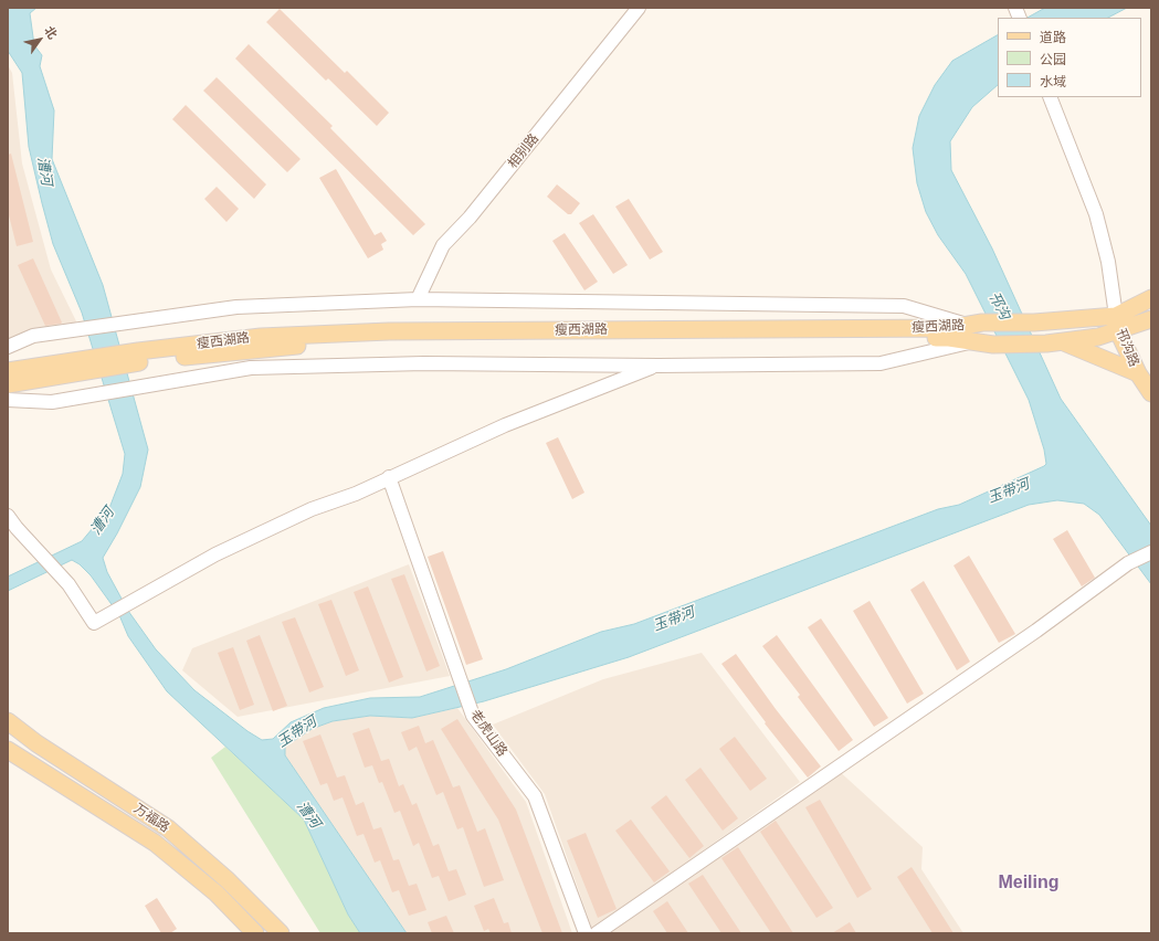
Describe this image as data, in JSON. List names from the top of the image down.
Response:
{
  "streets": {
    "main road": ["瘦西湖路", "邗沟路", "万福路"],
    "street": ["相别路", "老虎山路"]
  },
  "crossings": [
    ["瘦西湖路", "邗沟路"]
  ],
  "districts": ["Meiling"],
  "water": ["漕河", "邗沟", "玉带河"],
  "legend": ["道路", "公园", "水域"],
  "north": "top right"
}
